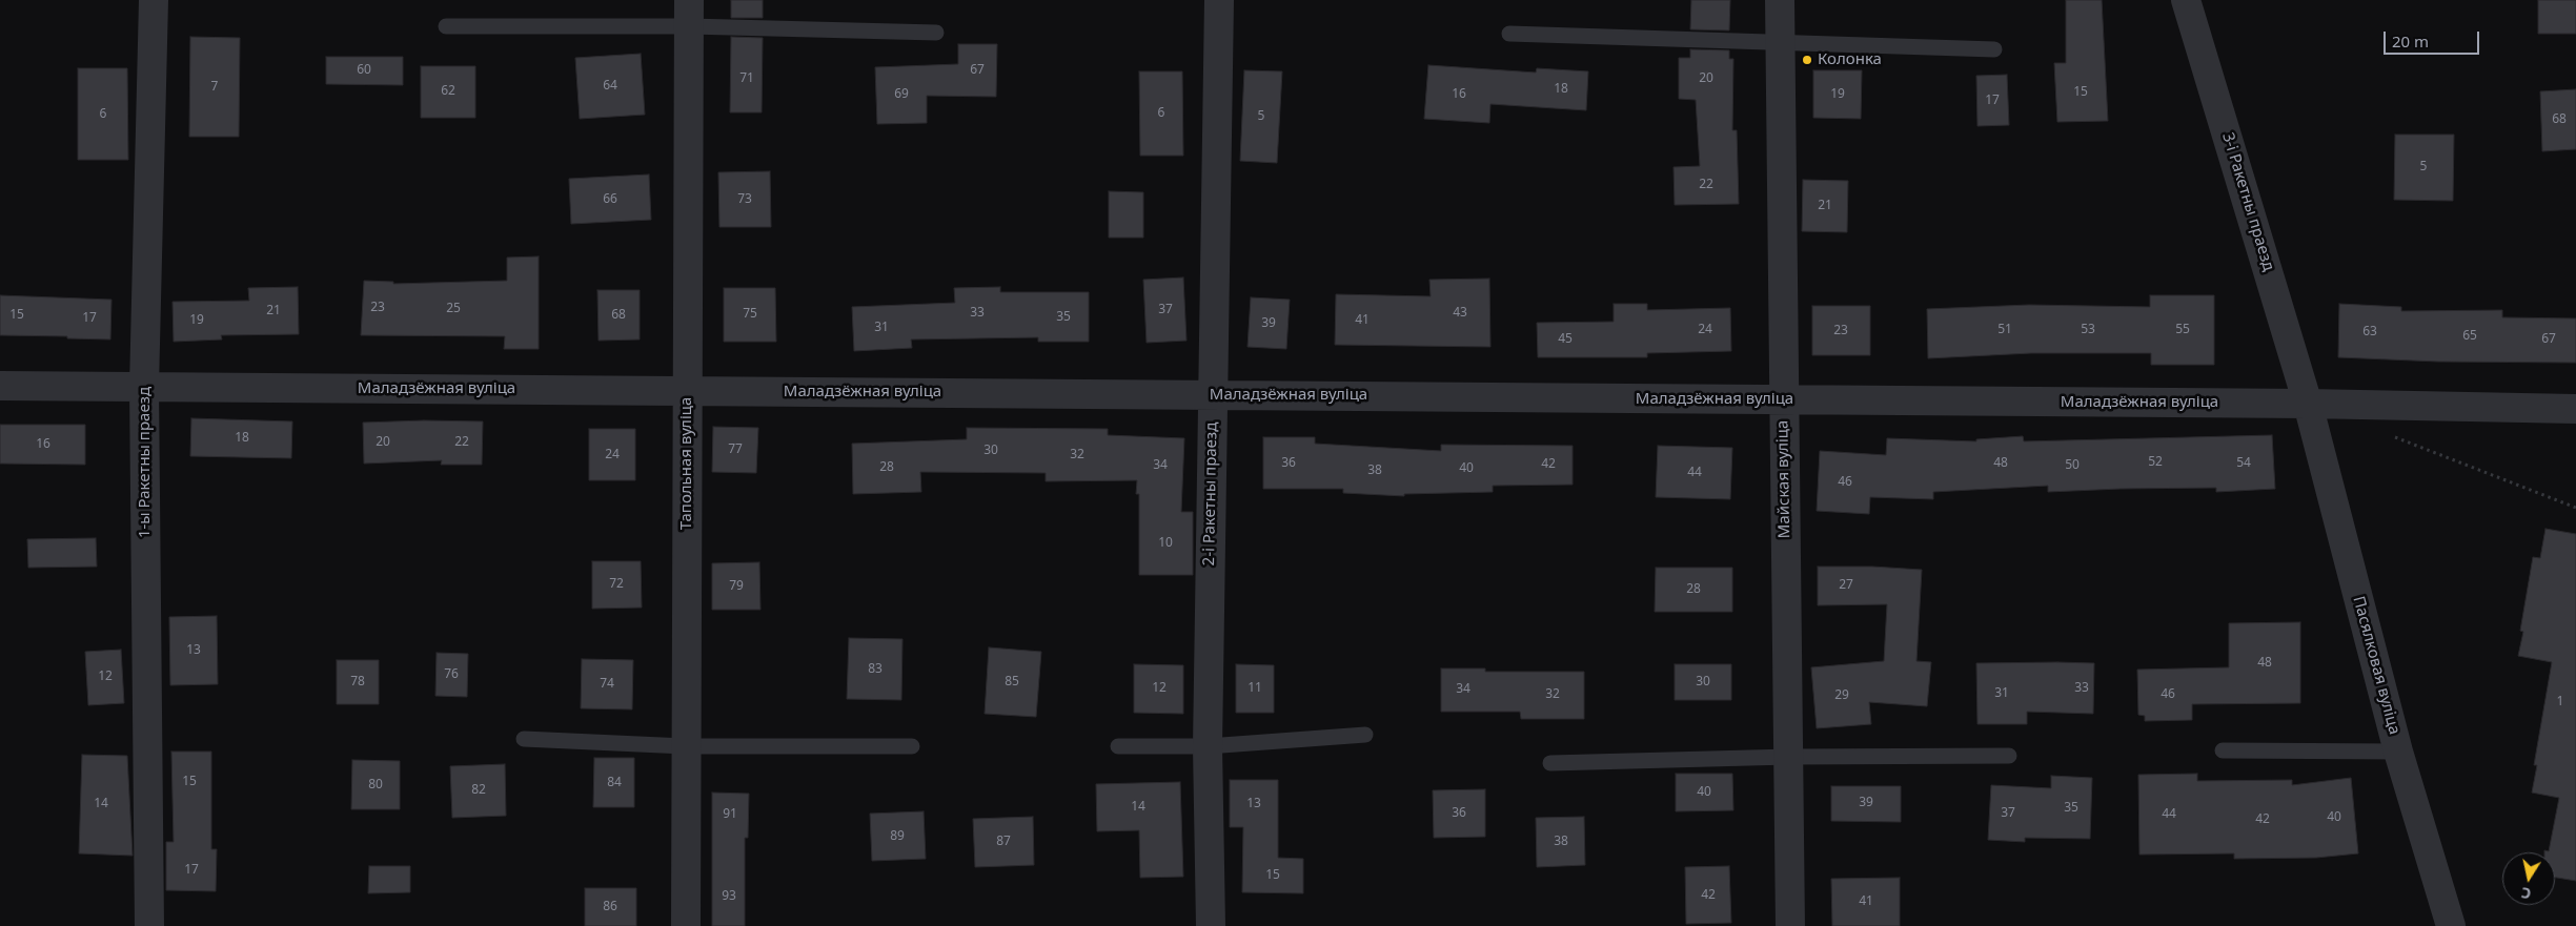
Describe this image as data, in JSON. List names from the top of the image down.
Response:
{
  "streets": {
    "street": [
      "3-і Ракетны праезд",
      "Маладзёжная вуліца",
      "1-ы Ракетны праезд",
      "Тапольная вуліца",
      "Майская вуліца",
      "2-і Ракетны праезд",
      "Пасялковая вуліца"
    ]
  },
  "crossings": [
    ["3-і Ракетны праезд", "Маладзёжная вуліца"],
    ["3-і Ракетны праезд", "Пасялковая вуліца"],
    ["Маладзёжная вуліца", "1-ы Ракетны праезд"],
    ["Маладзёжная вуліца", "Тапольная вуліца"],
    ["Маладзёжная вуліца", "Майская вуліца"],
    ["Маладзёжная вуліца", "2-і Ракетны праезд"],
    ["Маладзёжная вуліца", "Пасялковая вуліца"]
  ],
  "places": ["Колонка"],
  "house_numbers": [
    "60",
    "67",
    "71",
    "20",
    "64",
    "7",
    "18",
    "62",
    "15",
    "69",
    "16",
    "19",
    "17",
    "6",
    "6",
    "5",
    "68",
    "5",
    "22",
    "66",
    "73",
    "21",
    "23",
    "25",
    "37",
    "21",
    "33",
    "43",
    "75",
    "15",
    "68",
    "35",
    "17",
    "19",
    "41",
    "39",
    "31",
    "24",
    "51",
    "53",
    "55",
    "23",
    "63",
    "65",
    "45",
    "67",
    "18",
    "20",
    "22",
    "16",
    "77",
    "30",
    "24",
    "32",
    "52",
    "36",
    "48",
    "54",
    "42",
    "34",
    "50",
    "28",
    "40",
    "38",
    "44",
    "46",
    "10",
    "72",
    "27",
    "79",
    "28",
    "13",
    "48",
    "83",
    "76",
    "12",
    "78",
    "85",
    "30",
    "74",
    "12",
    "11",
    "33",
    "34",
    "31",
    "32",
    "46",
    "29",
    "1",
    "15",
    "84",
    "80",
    "82",
    "40",
    "39",
    "14",
    "13",
    "14",
    "35",
    "36",
    "37",
    "91",
    "44",
    "40",
    "42",
    "89",
    "87",
    "38",
    "17",
    "15",
    "42",
    "93",
    "41",
    "86"
  ],
  "scale_bar": "20 m",
  "north": "bottom"
}
